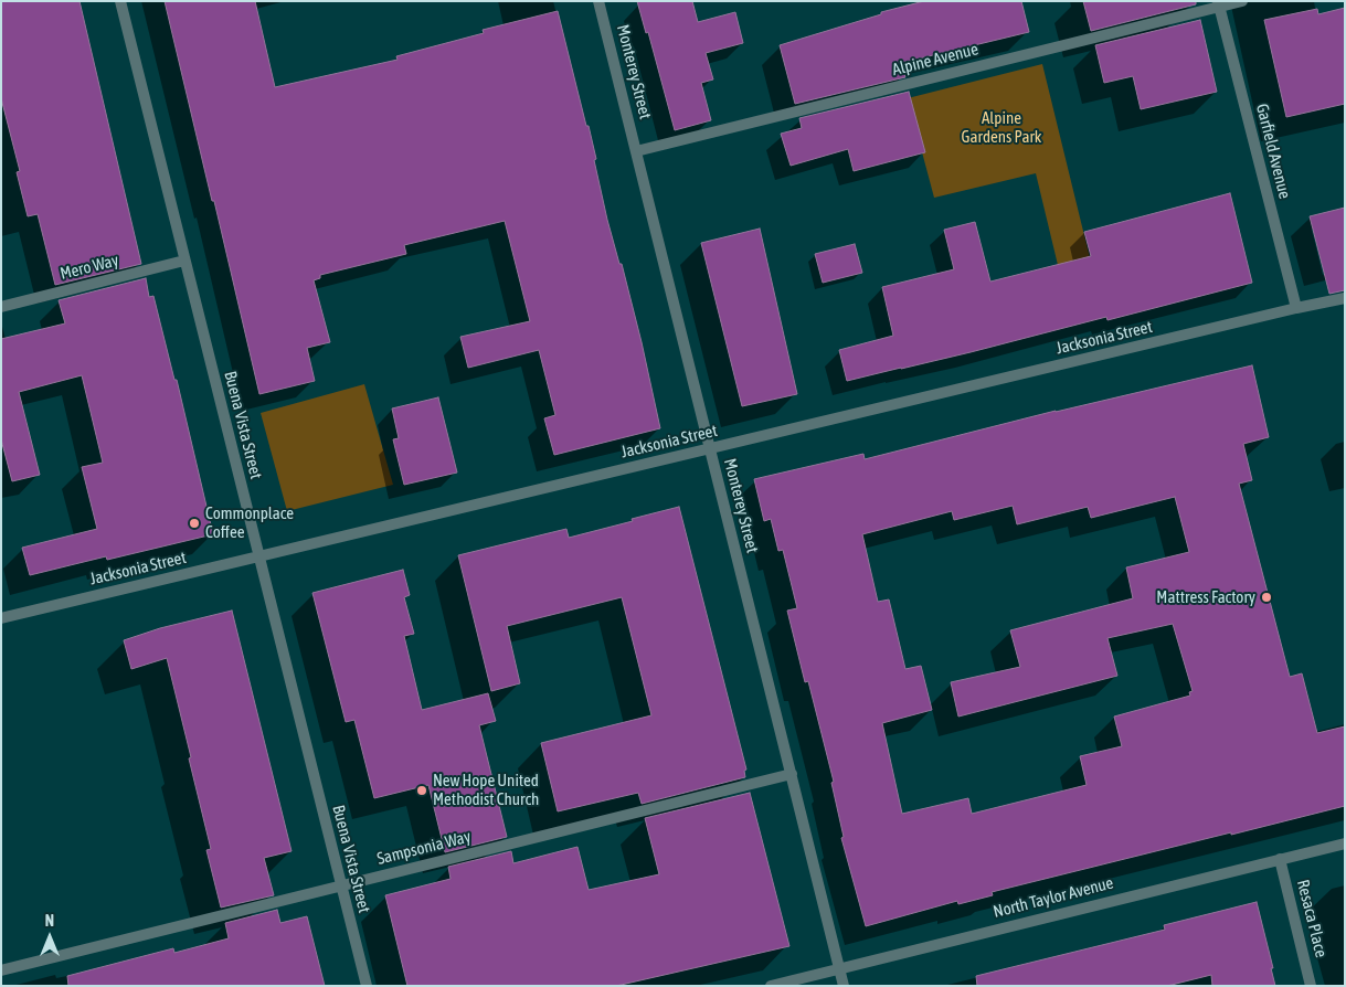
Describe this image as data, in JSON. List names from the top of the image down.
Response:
{
  "streets": {
    "street": [
      "Alpine Avenue",
      "Monterey Street",
      "Garfield Avenue",
      "Mero Way",
      "Jacksonia Street",
      "Buena Vista Street",
      "Sampsonia Way",
      "North Taylor Avenue",
      "Resaca Place"
    ]
  },
  "crossings": [
    ["Alpine Avenue", "Monterey Street"],
    ["Alpine Avenue", "Garfield Avenue"],
    ["Monterey Street", "Jacksonia Street"],
    ["Monterey Street", "Sampsonia Way"],
    ["Monterey Street", "North Taylor Avenue"],
    ["Garfield Avenue", "Jacksonia Street"],
    ["Mero Way", "Buena Vista Street"],
    ["Jacksonia Street", "Buena Vista Street"],
    ["Buena Vista Street", "Sampsonia Way"],
    ["North Taylor Avenue", "Resaca Place"]
  ],
  "parks": ["Alpine Gardens Park"],
  "places": ["Commonplace Coffee", "Mattress Factory", "New Hope United Methodist Church"],
  "north": "top"
}
